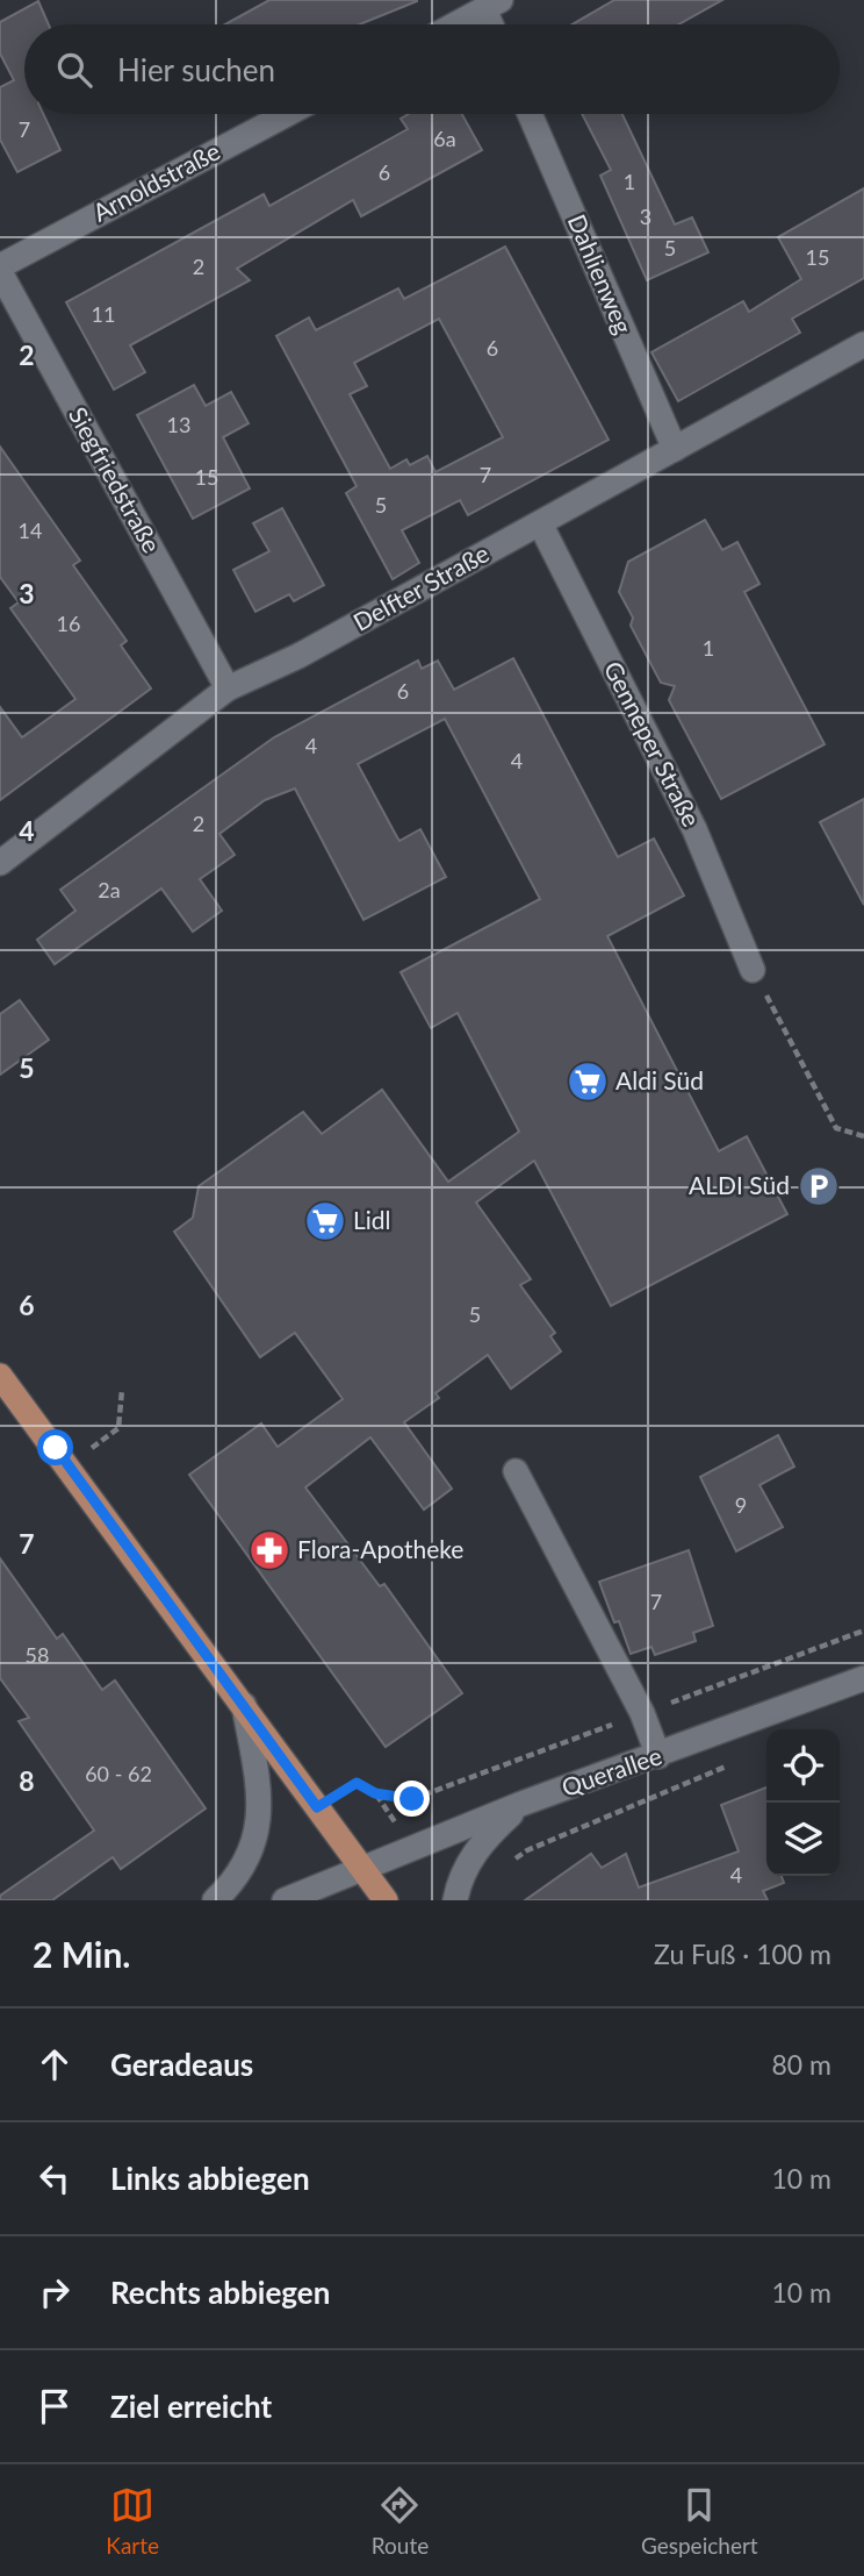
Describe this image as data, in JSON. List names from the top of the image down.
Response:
{
  "streets": {
    "street": [
      "Arnoldstraße",
      "Dahlienweg",
      "Siegfriedstraße",
      "Delfter Straße",
      "Genneper Straße",
      "Querallee"
    ]
  },
  "crossings": [
    ["Arnoldstraße", "Siegfriedstraße"],
    ["Dahlienweg", "Delfter Straße"],
    ["Siegfriedstraße", "Delfter Straße"],
    ["Delfter Straße", "Genneper Straße"]
  ],
  "places": {
    "supermarket": ["Aldi Süd", "Lidl"],
    "parking": ["ALDI Süd"],
    "pharmacy": ["Flora-Apotheke"]
  },
  "house_numbers": [
    "7",
    "6a",
    "6",
    "1",
    "3",
    "5",
    "15",
    "2",
    "11",
    "6",
    "13",
    "7",
    "15",
    "5",
    "14",
    "16",
    "1",
    "6",
    "4",
    "4",
    "2",
    "2a",
    "5",
    "9",
    "7",
    "58",
    "60 - 62",
    "4"
  ],
  "page": {
    "search": "Hier suchen",
    "heading": ["2 Min.", "Zu Fuß · 100 m"],
    "list": [
      ["Geradeaus", "80 m"],
      ["Links abbiegen", "10 m"],
      ["Rechts abbiegen", "10 m"],
      "Ziel erreicht"
    ],
    "nav": ["Karte", "Route", "Gespeichert"]
  },
  "grid": {
    "rows": [
      "2",
      "3",
      "4",
      "5",
      "6",
      "7",
      "8"
    ]
  }
}
